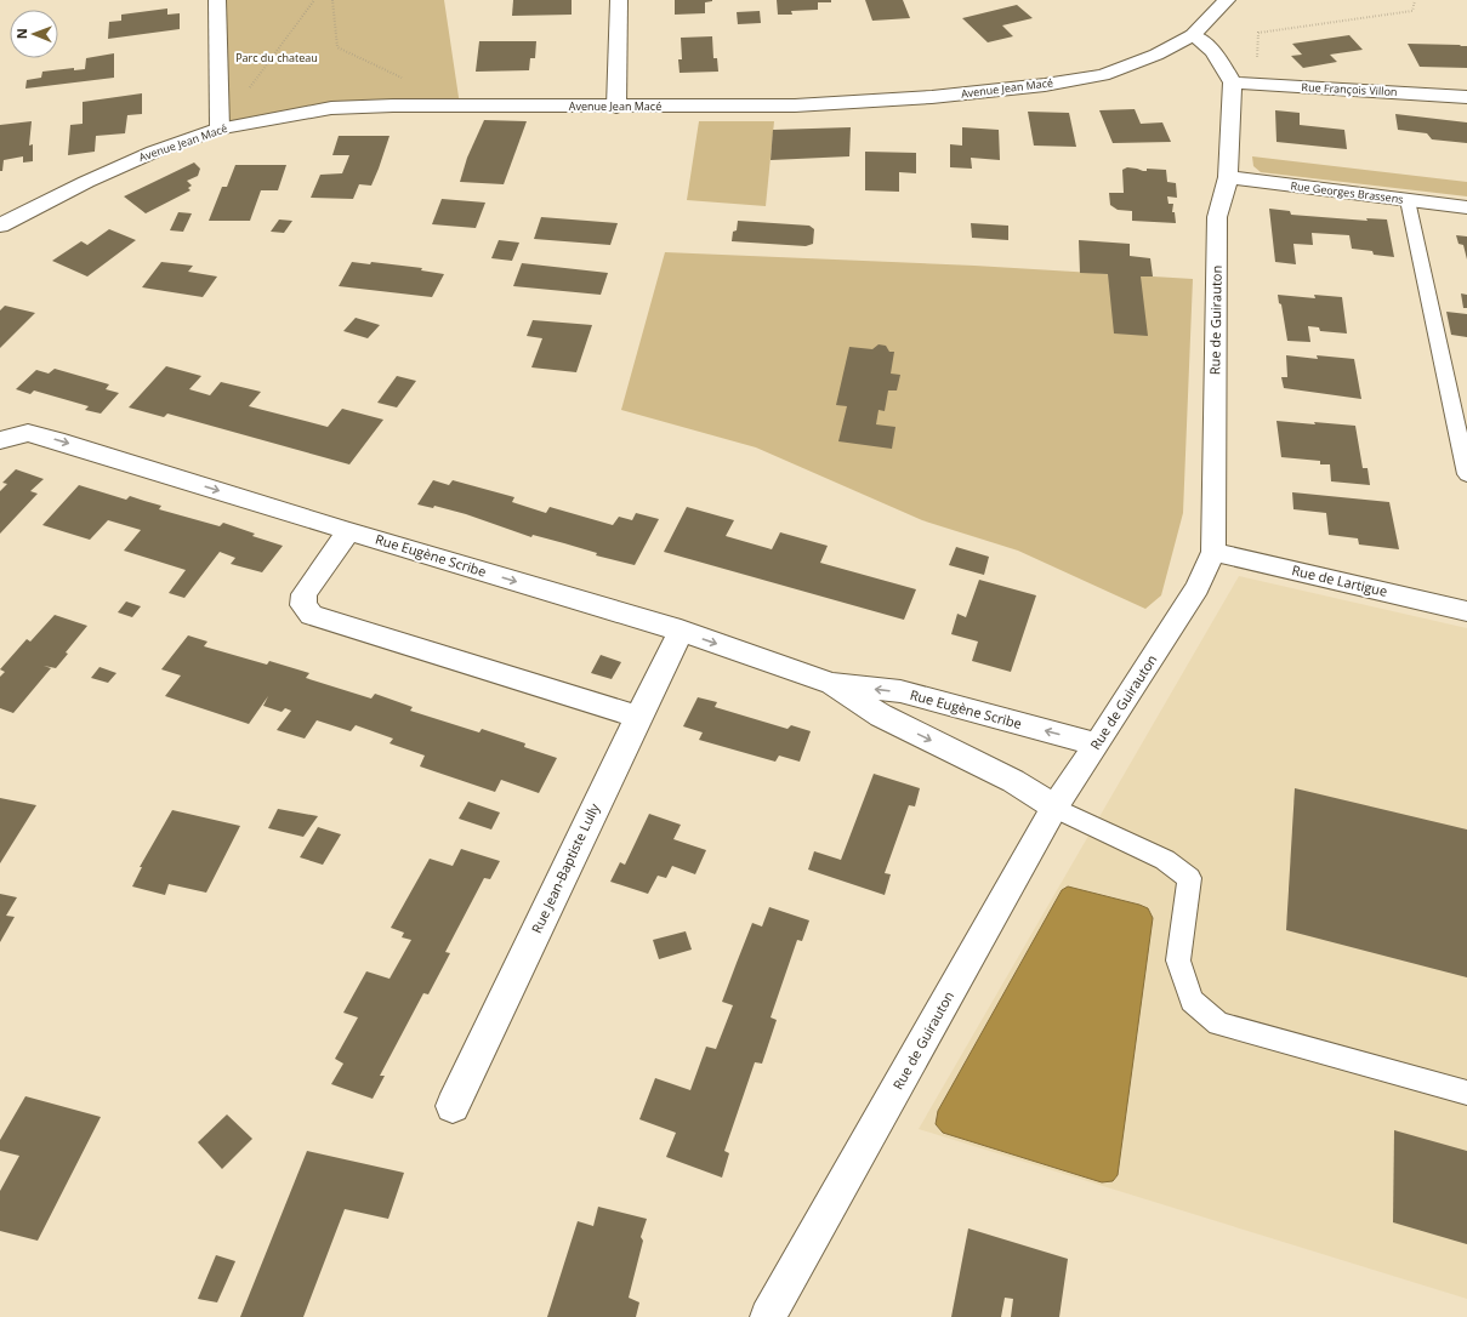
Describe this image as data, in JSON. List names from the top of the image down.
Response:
{
  "streets": {
    "street": [
      "Avenue Jean Macé",
      "Rue François Villon",
      "Rue Georges Brassens",
      "Rue de Guirauton",
      "Rue Eugène Scribe",
      "Rue de Lartigue",
      "Rue Jean-Baptiste Lully"
    ]
  },
  "crossings": [
    ["Rue François Villon", "Rue de Guirauton"],
    ["Rue Georges Brassens", "Rue de Guirauton"],
    ["Rue de Guirauton", "Rue Eugène Scribe"],
    ["Rue de Guirauton", "Rue de Lartigue"],
    ["Rue Eugène Scribe", "Rue Jean-Baptiste Lully"]
  ],
  "parks": ["Parc du chateau"],
  "north": "left"
}
